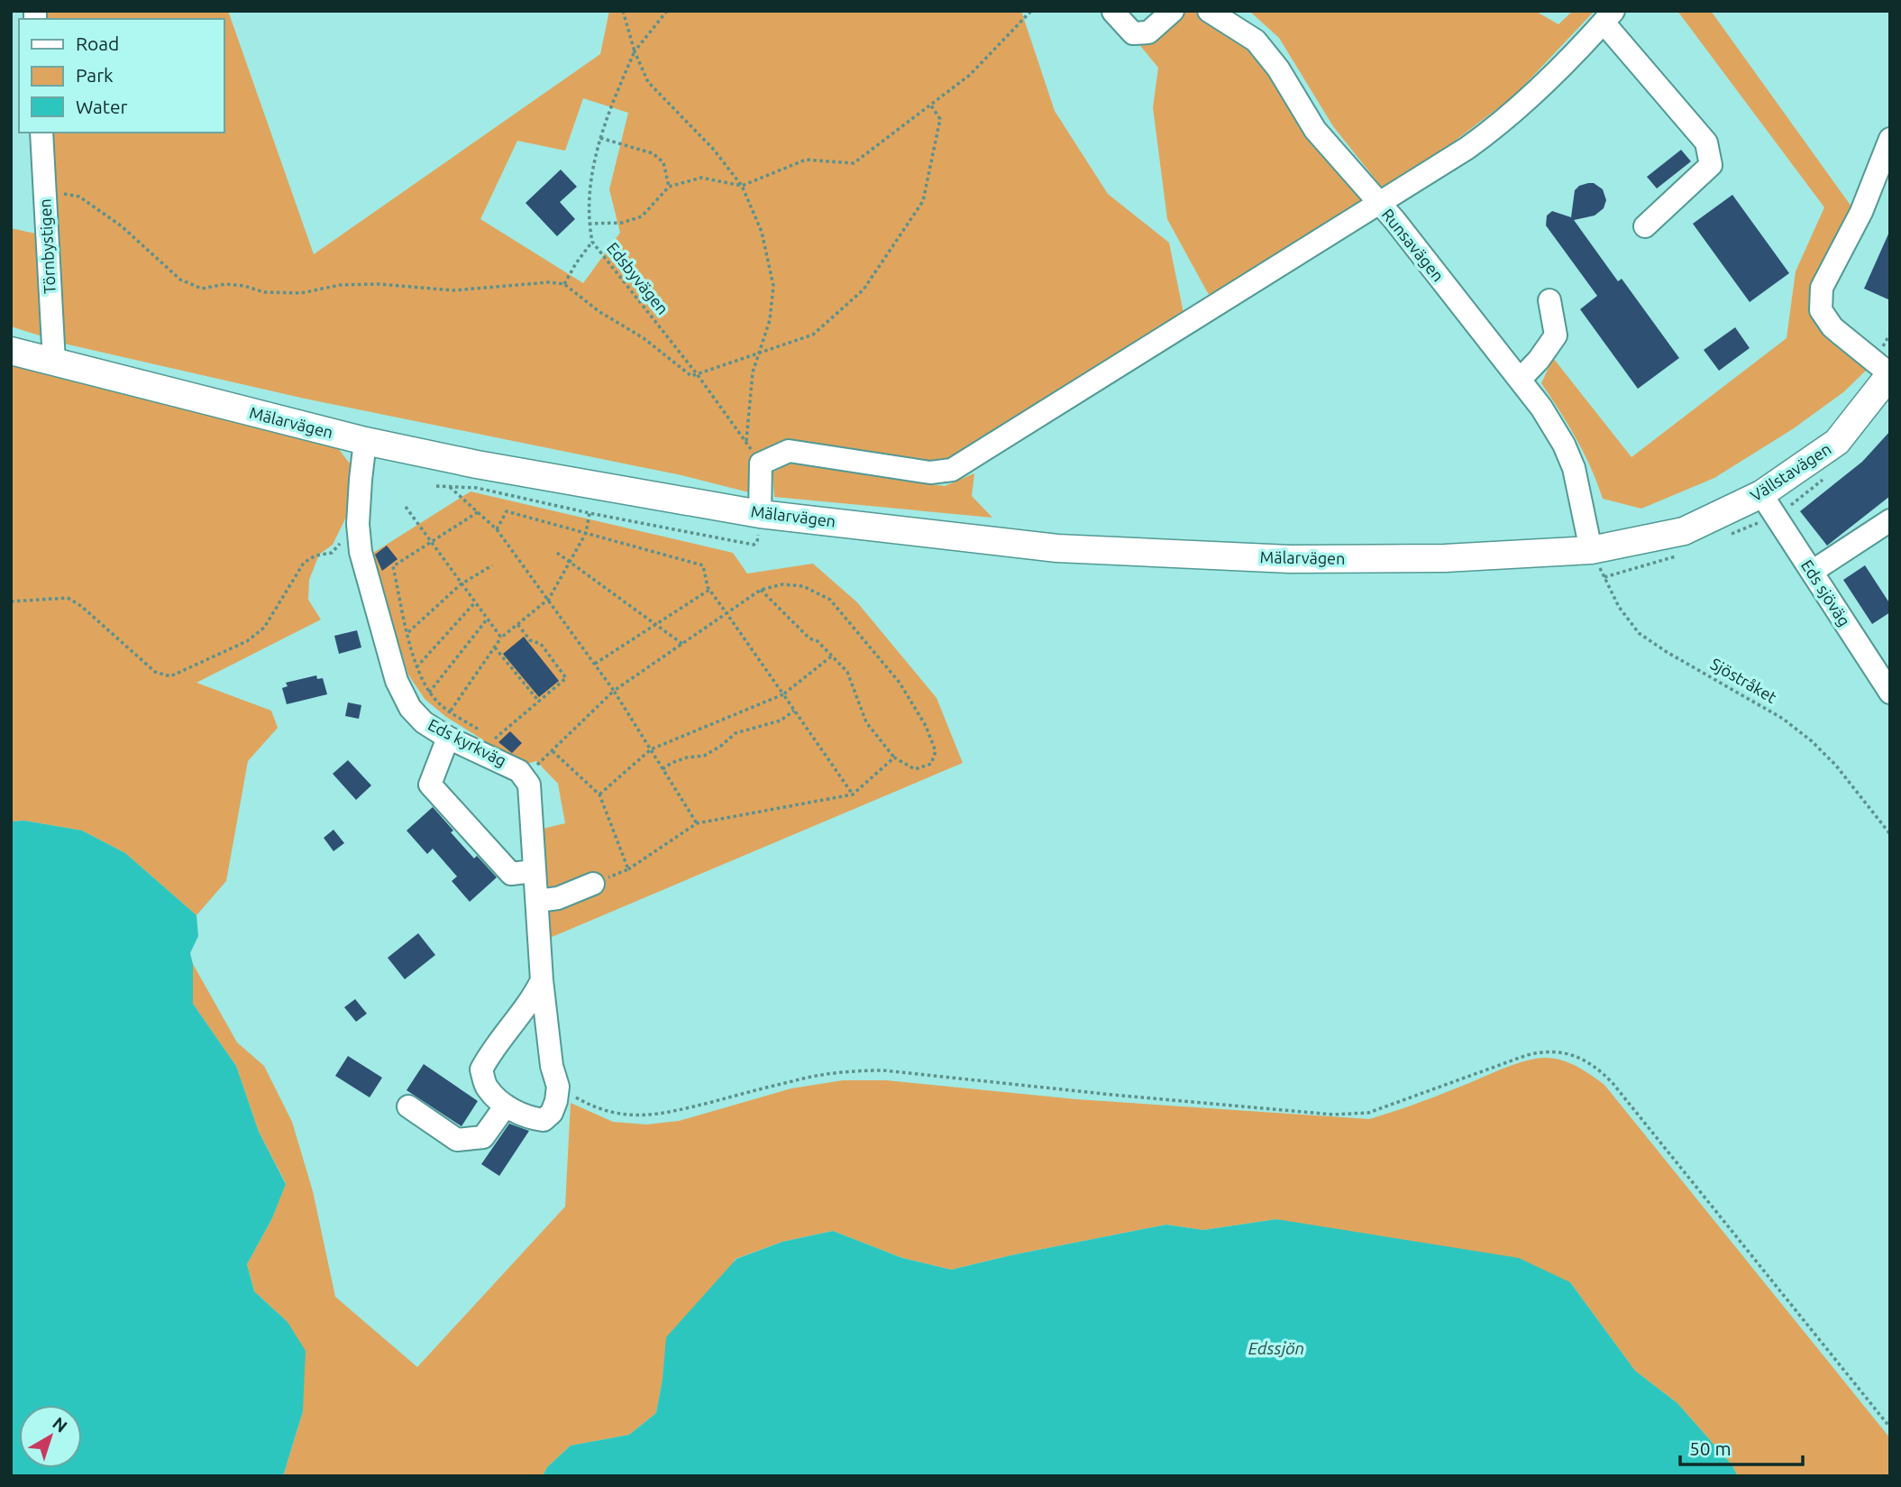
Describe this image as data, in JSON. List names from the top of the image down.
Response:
{
  "streets": {
    "main road": ["Mälarvägen", "Vällstavägen"],
    "street": [
      "Runsavägen",
      "Törnbystigen",
      "Eds sjöväg",
      "Eds kyrkväg"
    ],
    "path": ["Edsbyvägen", "Sjöstråket"]
  },
  "crossings": [
    ["Runsavägen", "Mälarvägen"],
    ["Runsavägen", "Vällstavägen"],
    ["Runsavägen", "Sjöstråket"],
    ["Törnbystigen", "Mälarvägen"],
    ["Mälarvägen", "Vällstavägen"],
    ["Mälarvägen", "Sjöstråket"],
    ["Mälarvägen", "Eds kyrkväg"],
    ["Vällstavägen", "Eds sjöväg"],
    ["Vällstavägen", "Sjöstråket"]
  ],
  "water": ["Edssjön"],
  "legend": ["Road", "Park", "Water"],
  "scale_bar": "50 m",
  "north": "top right"
}
